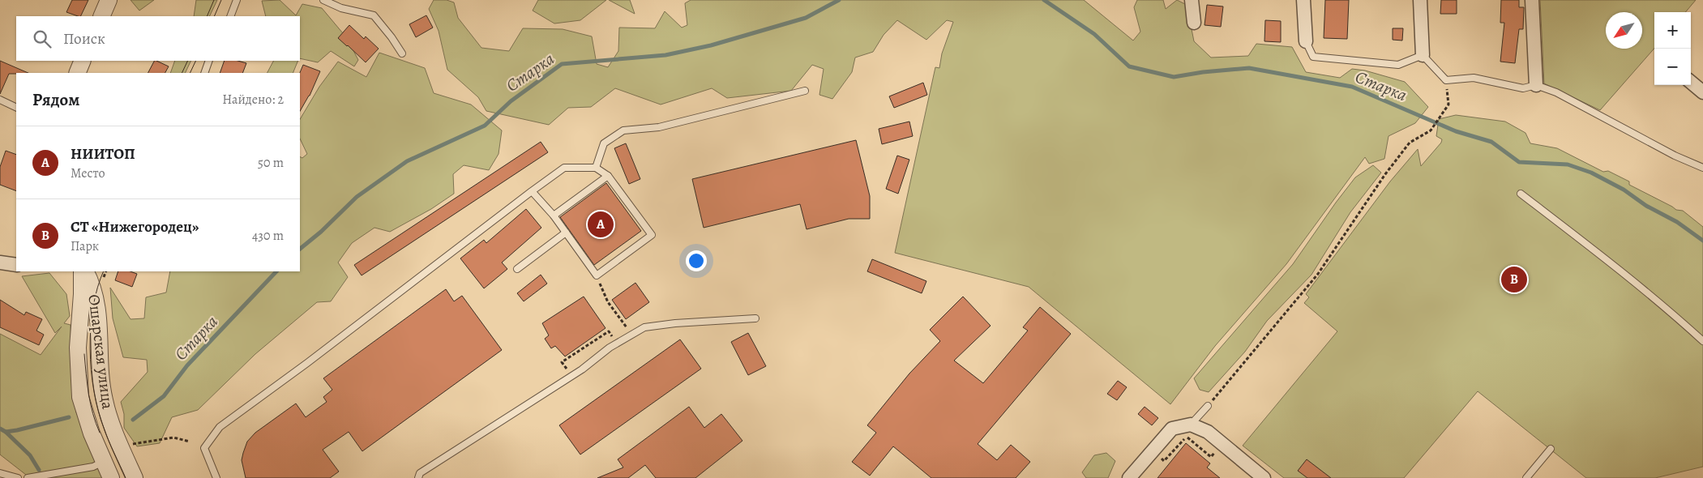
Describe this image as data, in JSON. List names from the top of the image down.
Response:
{
  "streets": {
    "street": ["Ошарская улица"]
  },
  "water": ["Старка"],
  "north": "bottom left",
  "page": {
    "map_buttons": ["+", "−"],
    "search": "Поиск",
    "heading": ["Рядом", "Найдено: 2"],
    "list": [
      {
        "mark": "A",
        "name": "НИИТОП",
        "note": "Место",
        "value": "50 m"
      },
      {
        "mark": "B",
        "name": "СТ «Нижегородец»",
        "note": "Парк",
        "value": "430 m"
      }
    ],
    "pins": ["A", "B"]
  }
}
